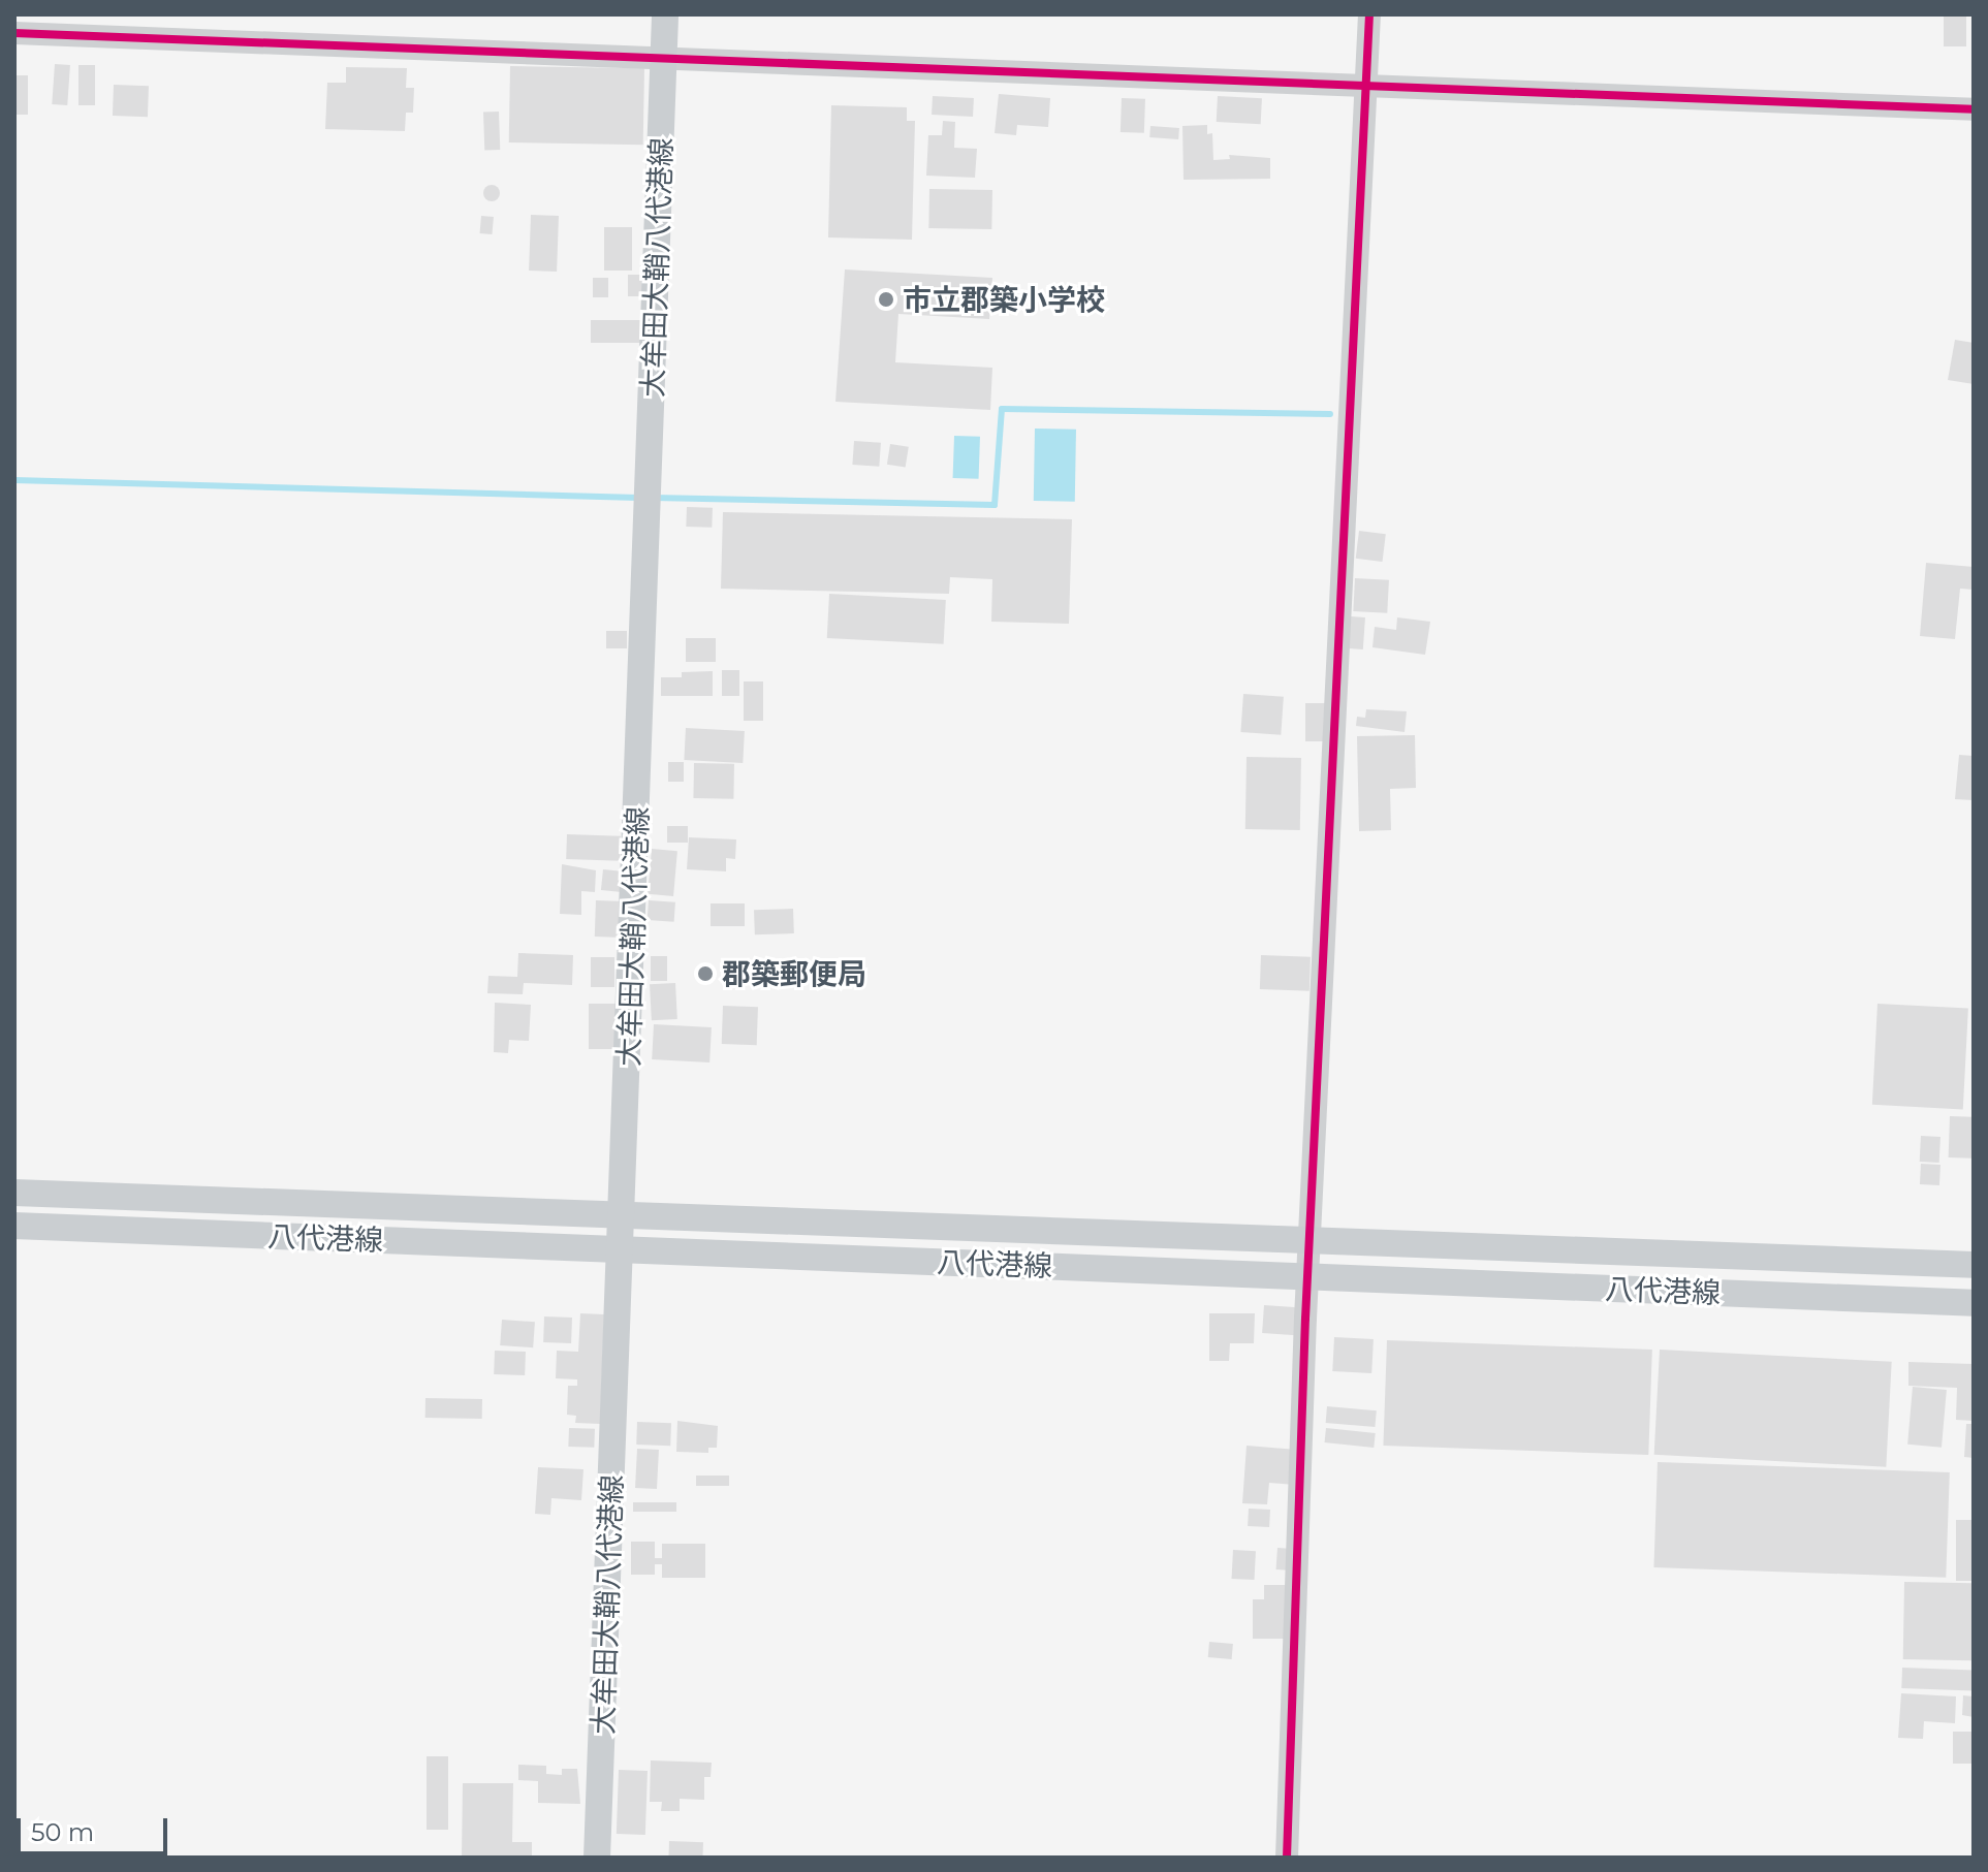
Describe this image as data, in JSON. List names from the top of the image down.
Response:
{
  "streets": {
    "main road": ["大牟田大鞘八代港線", "八代港線"]
  },
  "crossings": [
    ["大牟田大鞘八代港線", "八代港線"]
  ],
  "places": ["市立郡築小学校", "郡築郵便局"],
  "scale_bar": "50 m"
}
